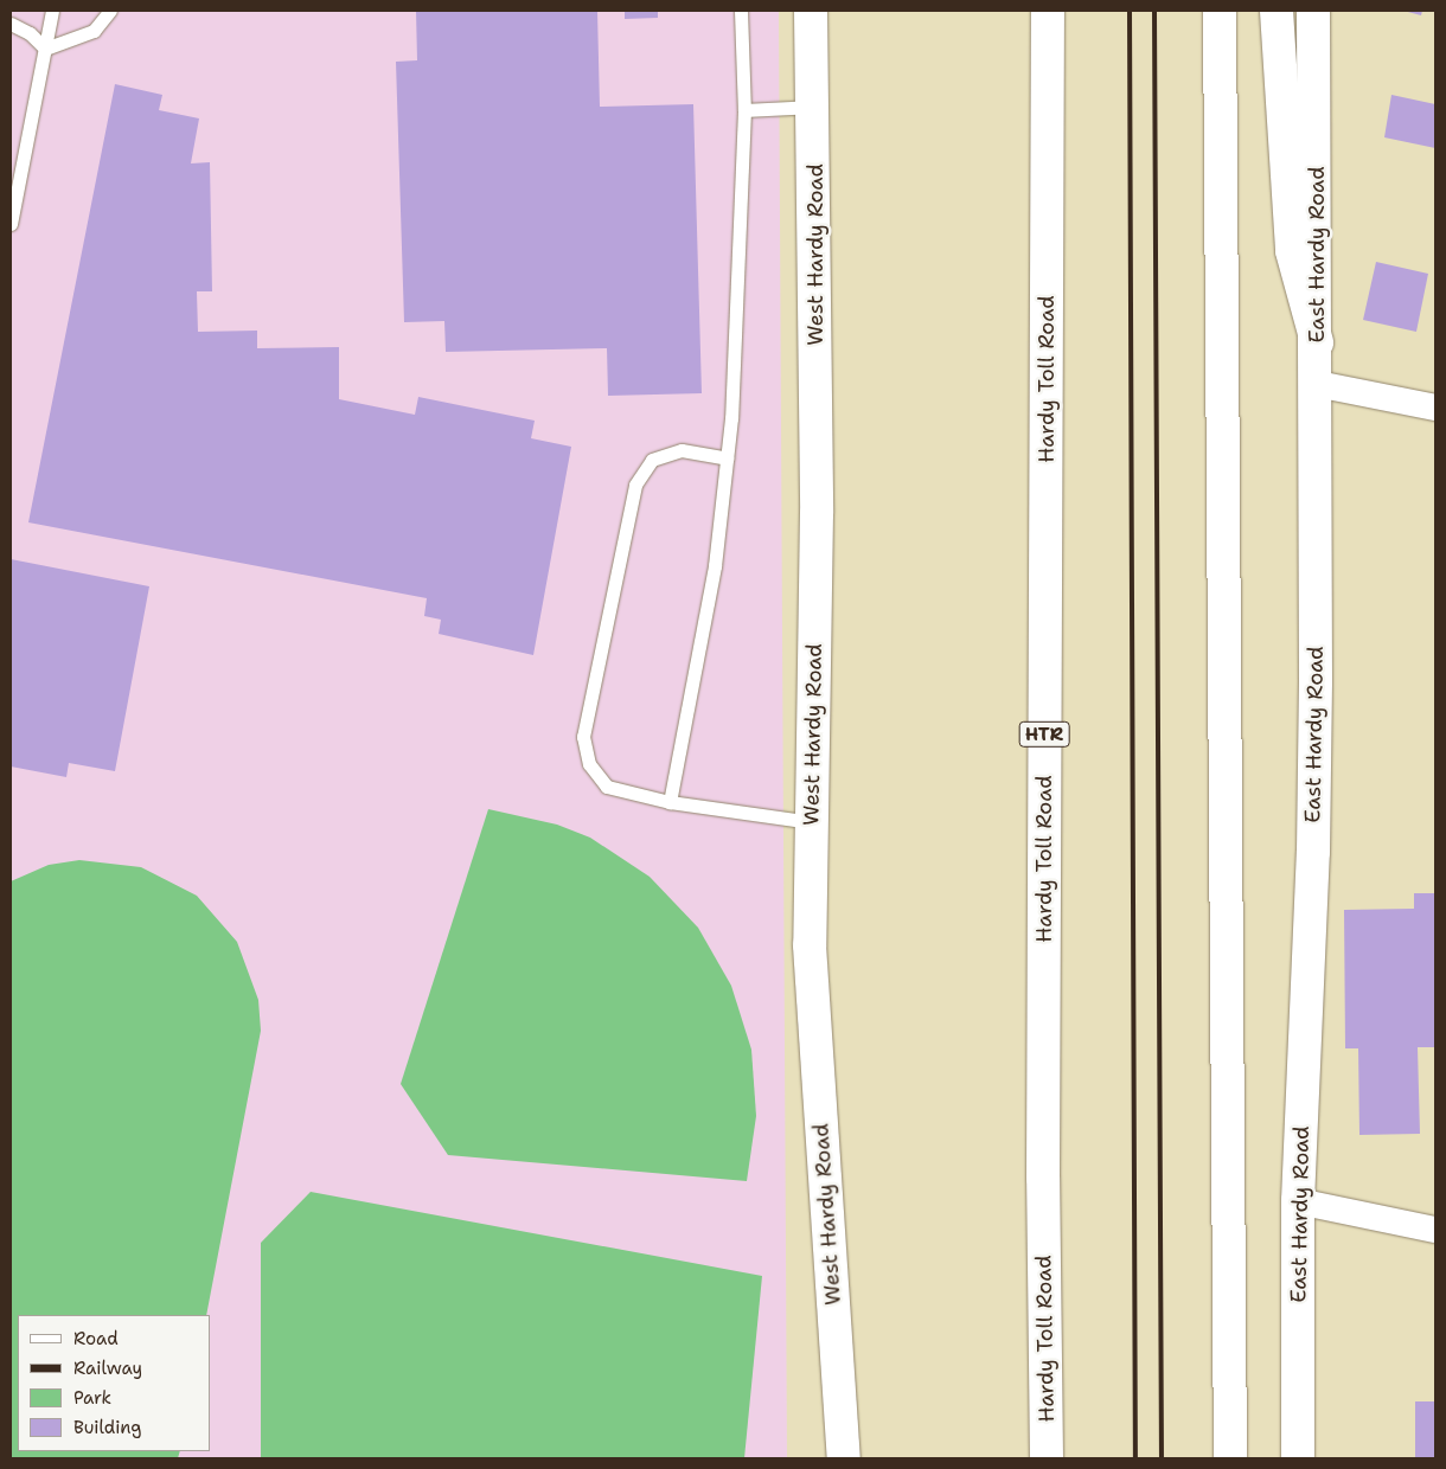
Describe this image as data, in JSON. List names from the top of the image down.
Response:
{
  "streets": {
    "main road": [
      "West Hardy Road",
      "East Hardy Road",
      "Hardy Toll Road",
      "HTR"
    ]
  },
  "legend": [
    "Road",
    "Railway",
    "Park",
    "Building"
  ]
}
